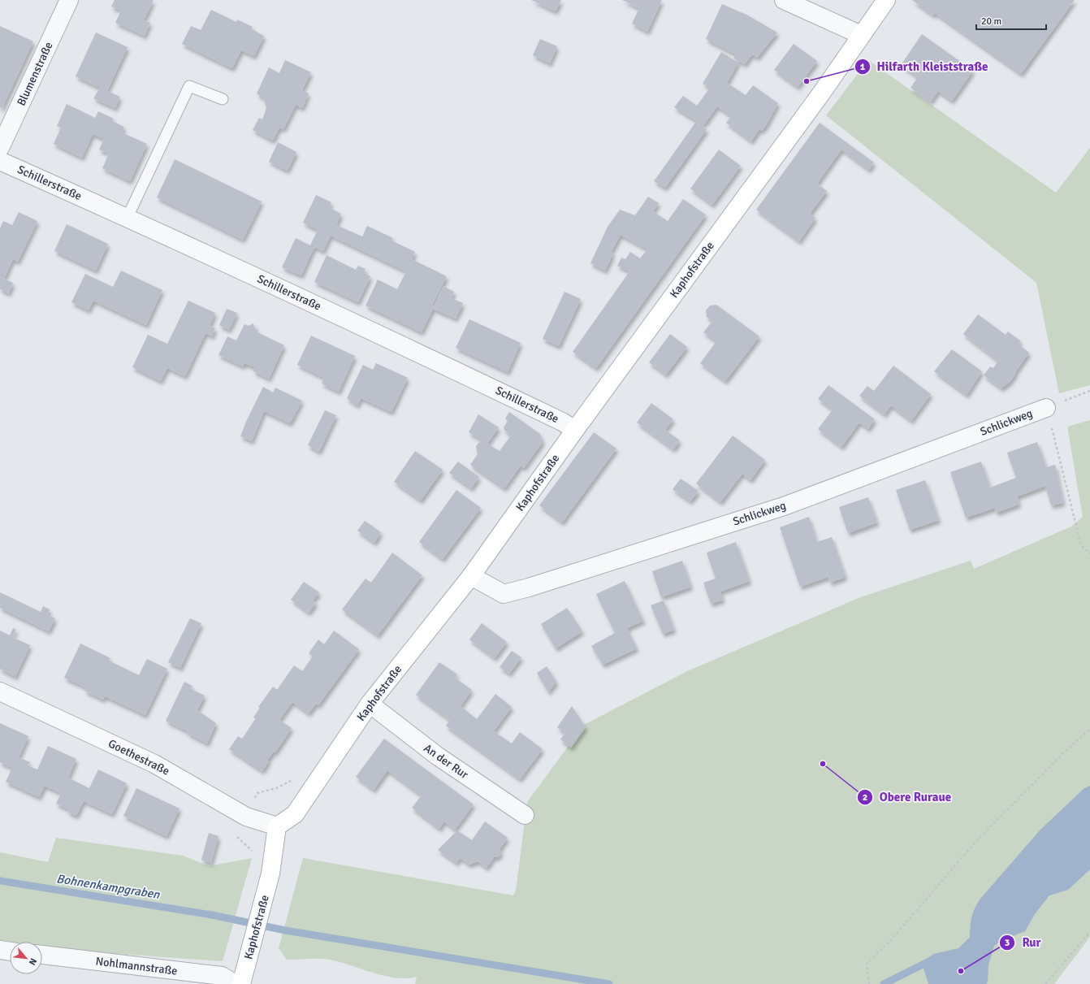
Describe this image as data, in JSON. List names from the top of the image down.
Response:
{
  "streets": {
    "main road": ["Kaphofstraße"],
    "street": [
      "Blumenstraße",
      "Schillerstraße",
      "Schlickweg",
      "Goethestraße",
      "An der Rur",
      "Nohlmannstraße"
    ]
  },
  "crossings": [
    ["Schillerstraße", "Kaphofstraße"],
    ["Kaphofstraße", "Schlickweg"],
    ["Kaphofstraße", "Goethestraße"],
    ["Kaphofstraße", "An der Rur"]
  ],
  "water": ["Bohnenkampgraben"],
  "places": ["Hilfarth Kleiststraße", "Obere Ruraue", "Rur"],
  "scale_bar": "20 m",
  "north": "bottom right"
}
